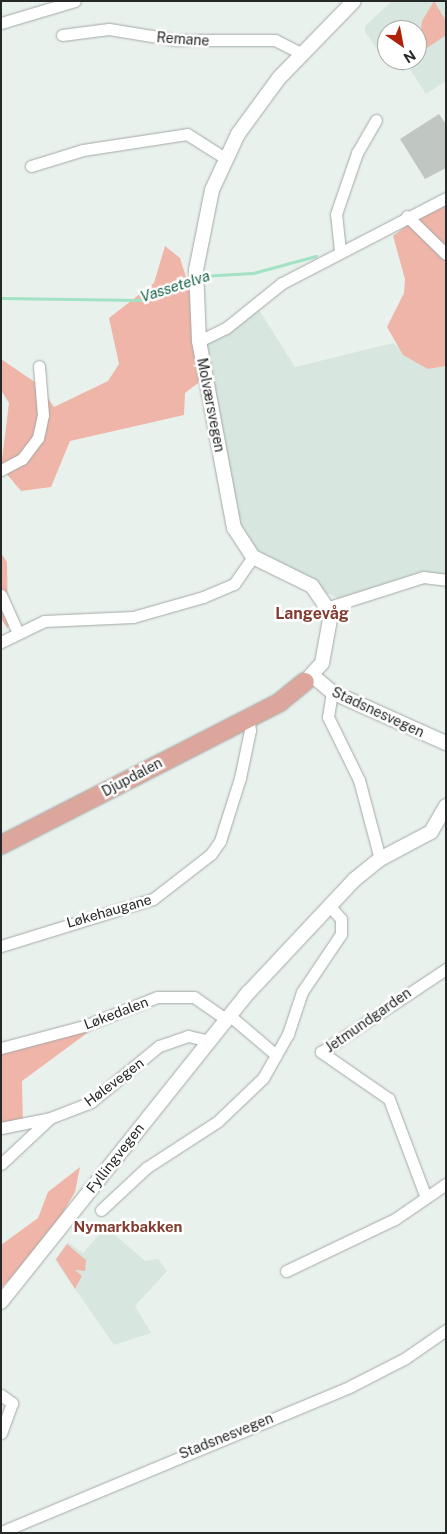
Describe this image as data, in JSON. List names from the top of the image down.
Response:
{
  "streets": {
    "main road": ["Djupdalen"],
    "street": [
      "Remane",
      "Molværsvegen",
      "Stadsnesvegen",
      "Løkehaugane",
      "Løkedalen",
      "Jetmundgarden",
      "Hølevegen",
      "Fyllingvegen"
    ]
  },
  "crossings": [
    ["Remane", "Molværsvegen"],
    ["Stadsnesvegen", "Djupdalen"],
    ["Djupdalen", "Løkehaugane"],
    ["Løkedalen", "Fyllingvegen"],
    ["Hølevegen", "Fyllingvegen"]
  ],
  "districts": ["Langevåg", "Nymarkbakken"],
  "water": ["Vassetelva"],
  "north": "bottom right"
}
